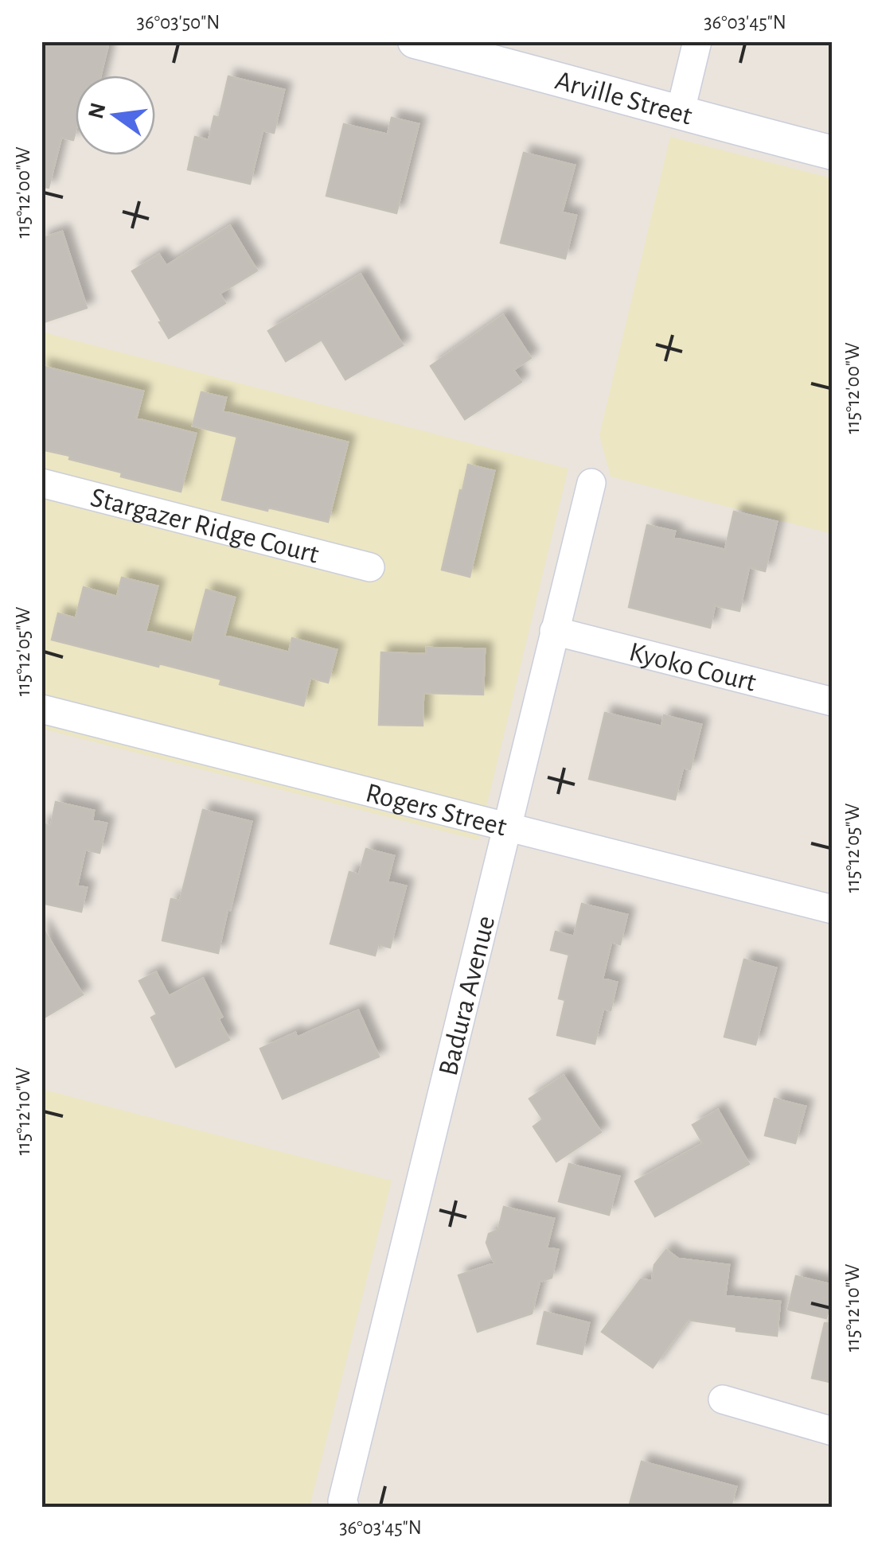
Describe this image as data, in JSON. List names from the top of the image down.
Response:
{
  "streets": {
    "street": [
      "Arville Street",
      "Stargazer Ridge Court",
      "Kyoko Court",
      "Rogers Street",
      "Badura Avenue"
    ]
  },
  "crossings": [
    ["Kyoko Court", "Badura Avenue"],
    ["Rogers Street", "Badura Avenue"]
  ],
  "north": "left",
  "coordinates": [
    "36°03'50\"N",
    "36°03'45\"N",
    "115°12'00\"W",
    "115°12'05\"W",
    "115°12'10\"W"
  ]
}
